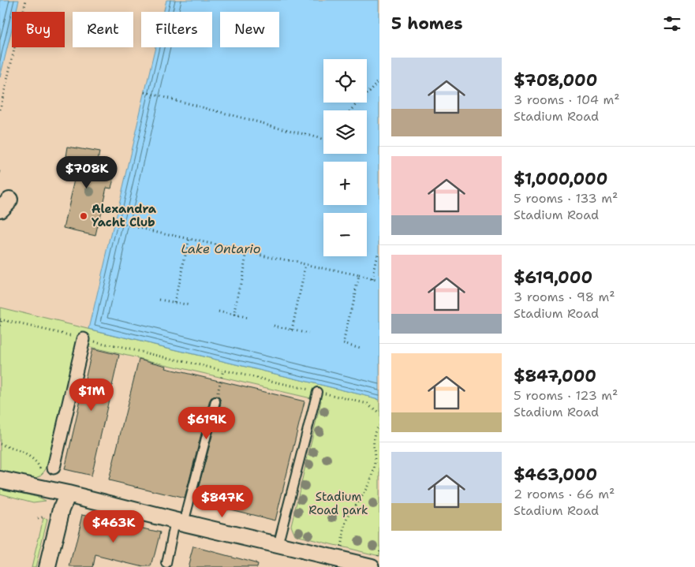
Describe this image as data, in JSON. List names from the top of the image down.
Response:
{
  "water": ["Lake Ontario"],
  "parks": ["Stadium Road park"],
  "places": ["Alexandra Yacht Club"],
  "page": {
    "heading": "5 homes",
    "chip": [
      "Buy",
      "Rent",
      "Filters",
      "New"
    ],
    "list": [
      {
        "name": "$708,000",
        "note": "3 rooms · 104 m² · Stadium Road"
      },
      {
        "name": "$1,000,000",
        "note": "5 rooms · 133 m² · Stadium Road"
      },
      {
        "name": "$619,000",
        "note": "3 rooms · 98 m² · Stadium Road"
      },
      {
        "name": "$847,000",
        "note": "5 rooms · 123 m² · Stadium Road"
      },
      {
        "name": "$463,000",
        "note": "2 rooms · 66 m² · Stadium Road"
      }
    ],
    "map_buttons": ["+", "−"],
    "price": [
      "$708K",
      "$1M",
      "$619K",
      "$847K",
      "$463K"
    ]
  }
}
